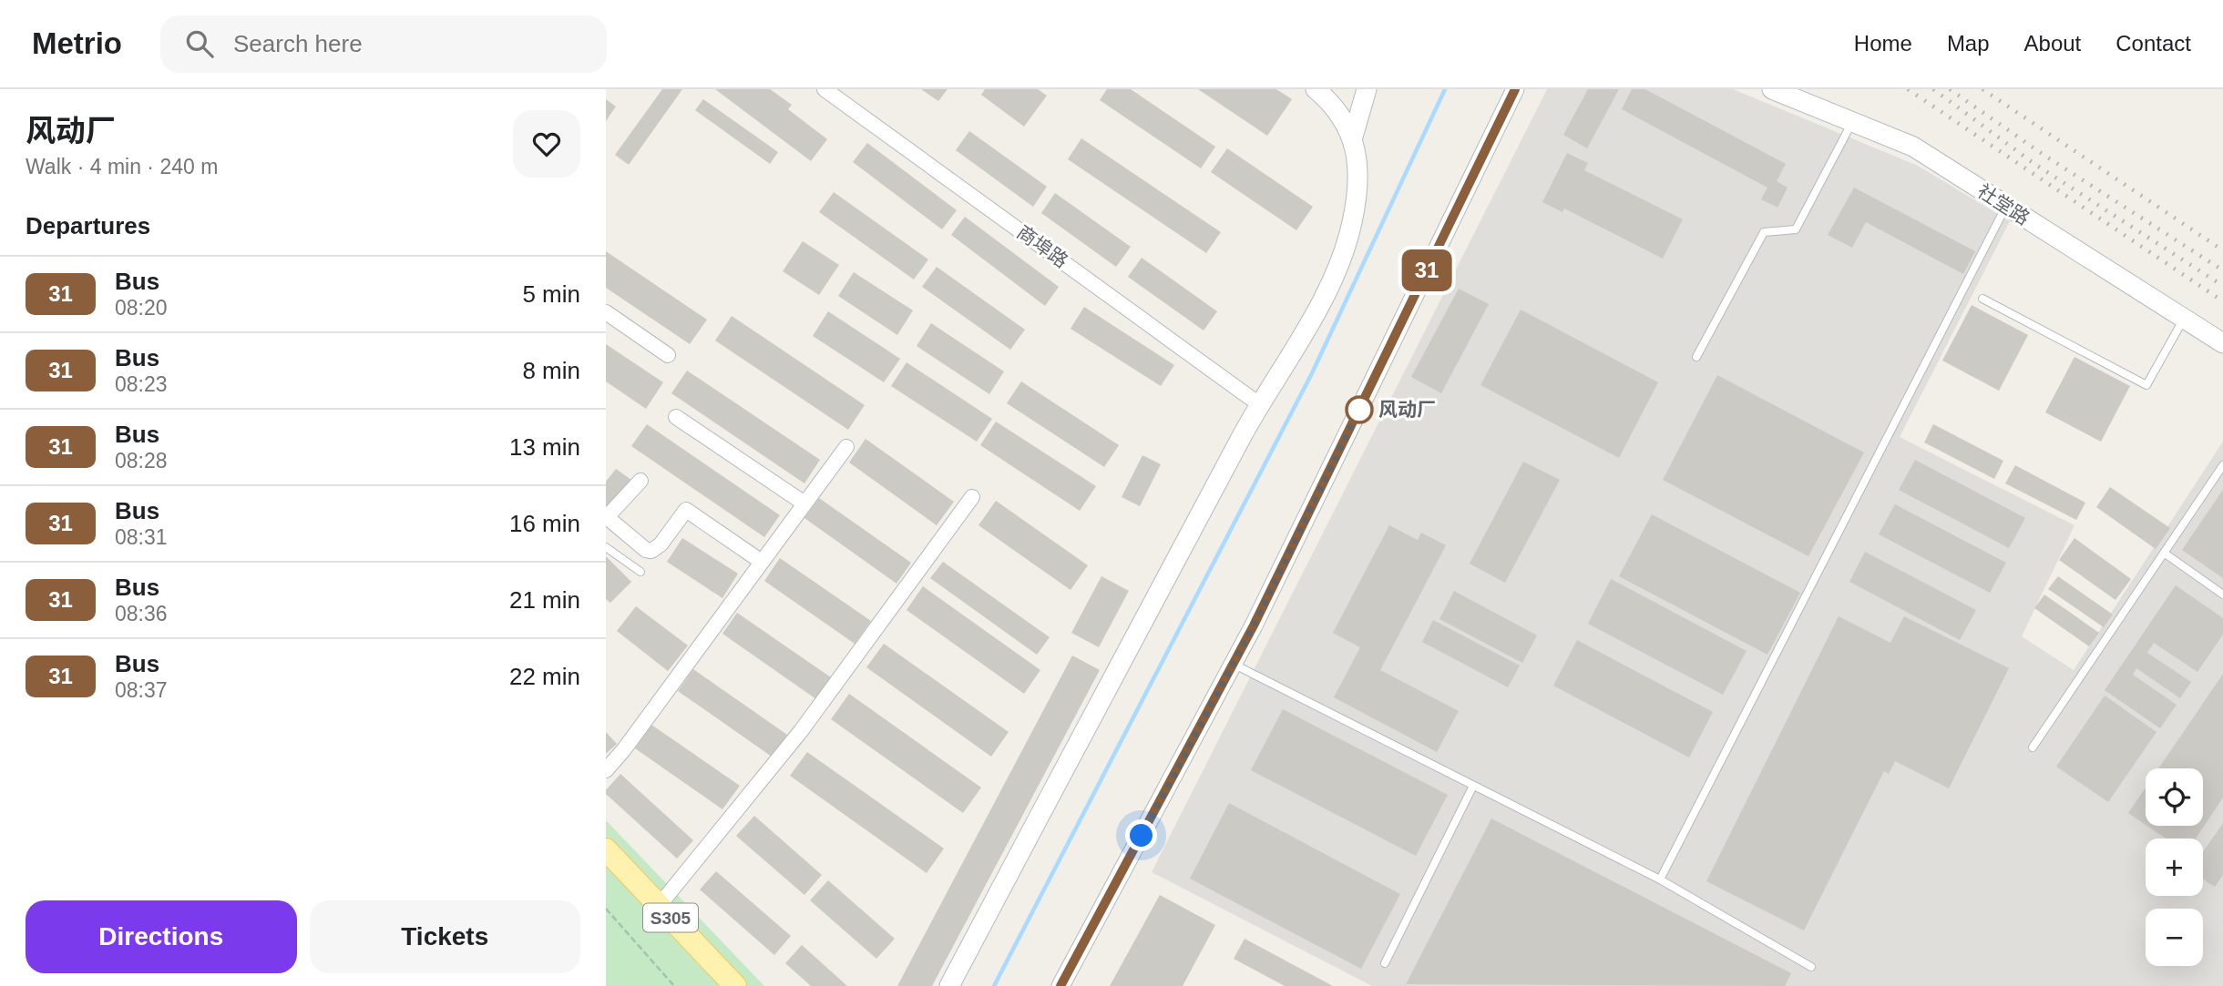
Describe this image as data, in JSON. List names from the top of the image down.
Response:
{
  "streets": {
    "main road": ["社堂路", "S305"],
    "street": ["商埠路"]
  },
  "places": ["风动厂"],
  "lines": ["bus line 31"],
  "page": {
    "header": "Metrio",
    "search": "Search here",
    "nav": [
      "Home",
      "Map",
      "About",
      "Contact"
    ],
    "heading": [
      ["风动厂", "Walk · 4 min · 240 m"],
      "Departures"
    ],
    "on_map": "31",
    "list": [
      {
        "mark": "31",
        "name": "Bus",
        "note": "08:20",
        "value": "5 min"
      },
      {
        "mark": "31",
        "name": "Bus",
        "note": "08:23",
        "value": "8 min"
      },
      {
        "mark": "31",
        "name": "Bus",
        "note": "08:28",
        "value": "13 min"
      },
      {
        "mark": "31",
        "name": "Bus",
        "note": "08:31",
        "value": "16 min"
      },
      {
        "mark": "31",
        "name": "Bus",
        "note": "08:36",
        "value": "21 min"
      },
      {
        "mark": "31",
        "name": "Bus",
        "note": "08:37",
        "value": "22 min"
      }
    ],
    "map_buttons": ["+", "−"],
    "buttons": ["Directions", "Tickets"]
  }
}
